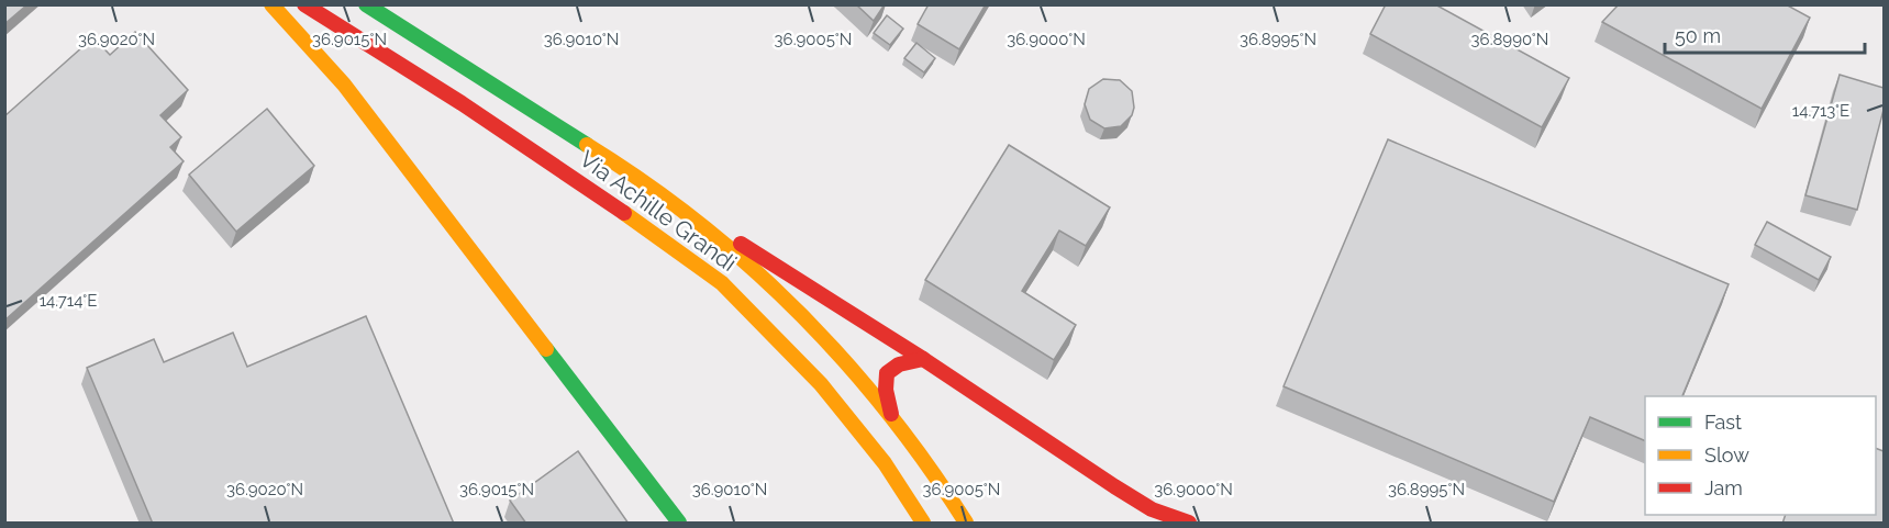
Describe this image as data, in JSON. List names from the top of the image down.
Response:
{
  "streets": {
    "main road": ["Via Achille Grandi"]
  },
  "legend": ["Fast", "Slow", "Jam"],
  "scale_bar": "50 m",
  "coordinates": [
    "36.9020°N",
    "36.9015°N",
    "36.9010°N",
    "36.9005°N",
    "36.9000°N",
    "36.8995°N",
    "36.8990°N",
    "14.713°E",
    "14.714°E"
  ]
}
